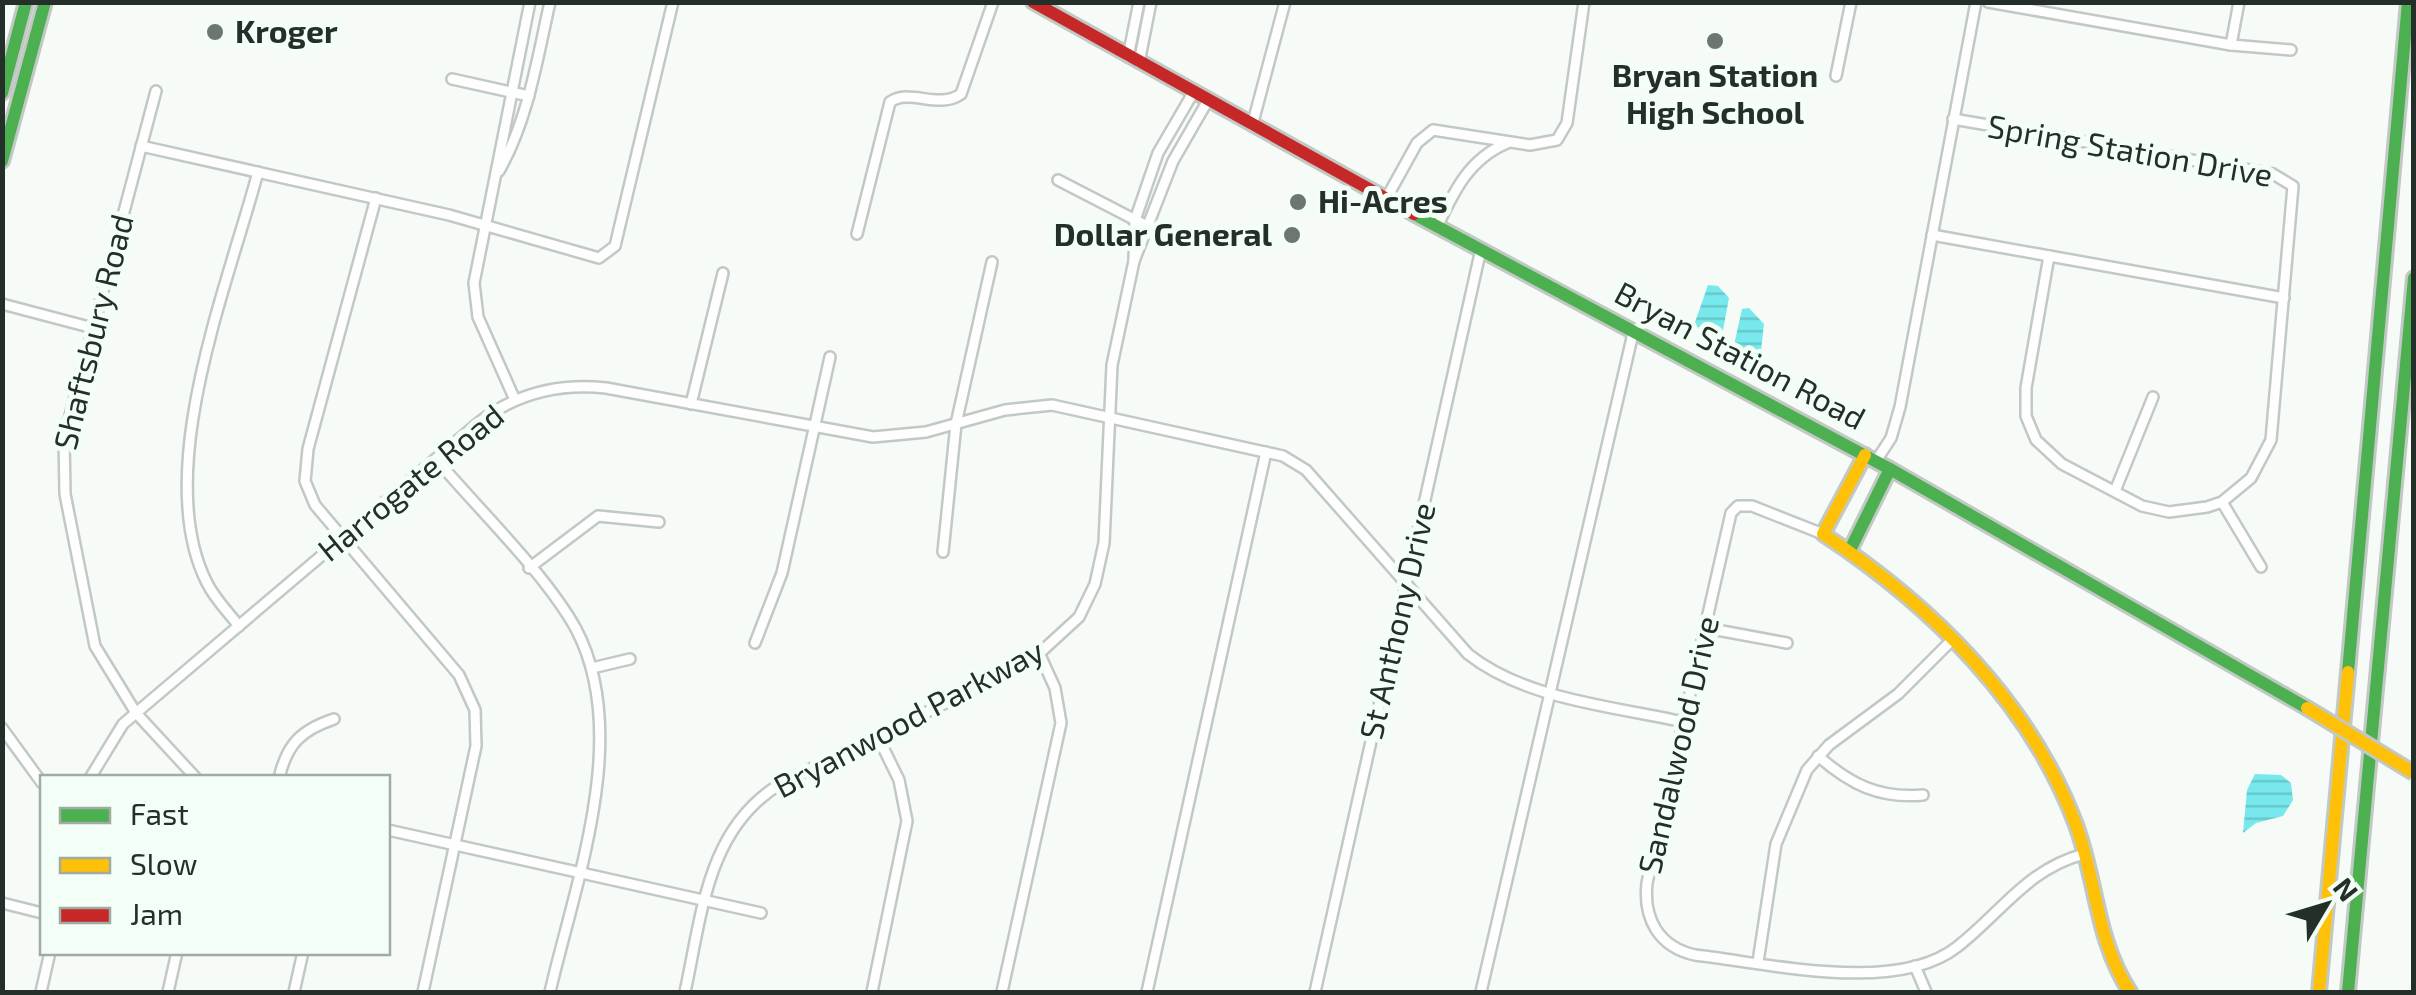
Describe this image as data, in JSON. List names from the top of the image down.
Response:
{
  "streets": {
    "main road": ["Bryan Station Road"],
    "street": [
      "Spring Station Drive",
      "Shaftsbury Road",
      "Harrogate Road",
      "St Anthony Drive",
      "Bryanwood Parkway",
      "Sandalwood Drive"
    ]
  },
  "crossings": [
    ["Shaftsbury Road", "Harrogate Road"],
    ["Bryan Station Road", "St Anthony Drive"],
    ["Bryan Station Road", "Bryanwood Parkway"],
    ["Harrogate Road", "St Anthony Drive"],
    ["Harrogate Road", "Bryanwood Parkway"],
    ["Harrogate Road", "Sandalwood Drive"]
  ],
  "places": [
    "Kroger",
    "Bryan Station High School",
    "Hi-Acres",
    "Dollar General"
  ],
  "legend": ["Fast", "Slow", "Jam"],
  "north": "top right"
}
